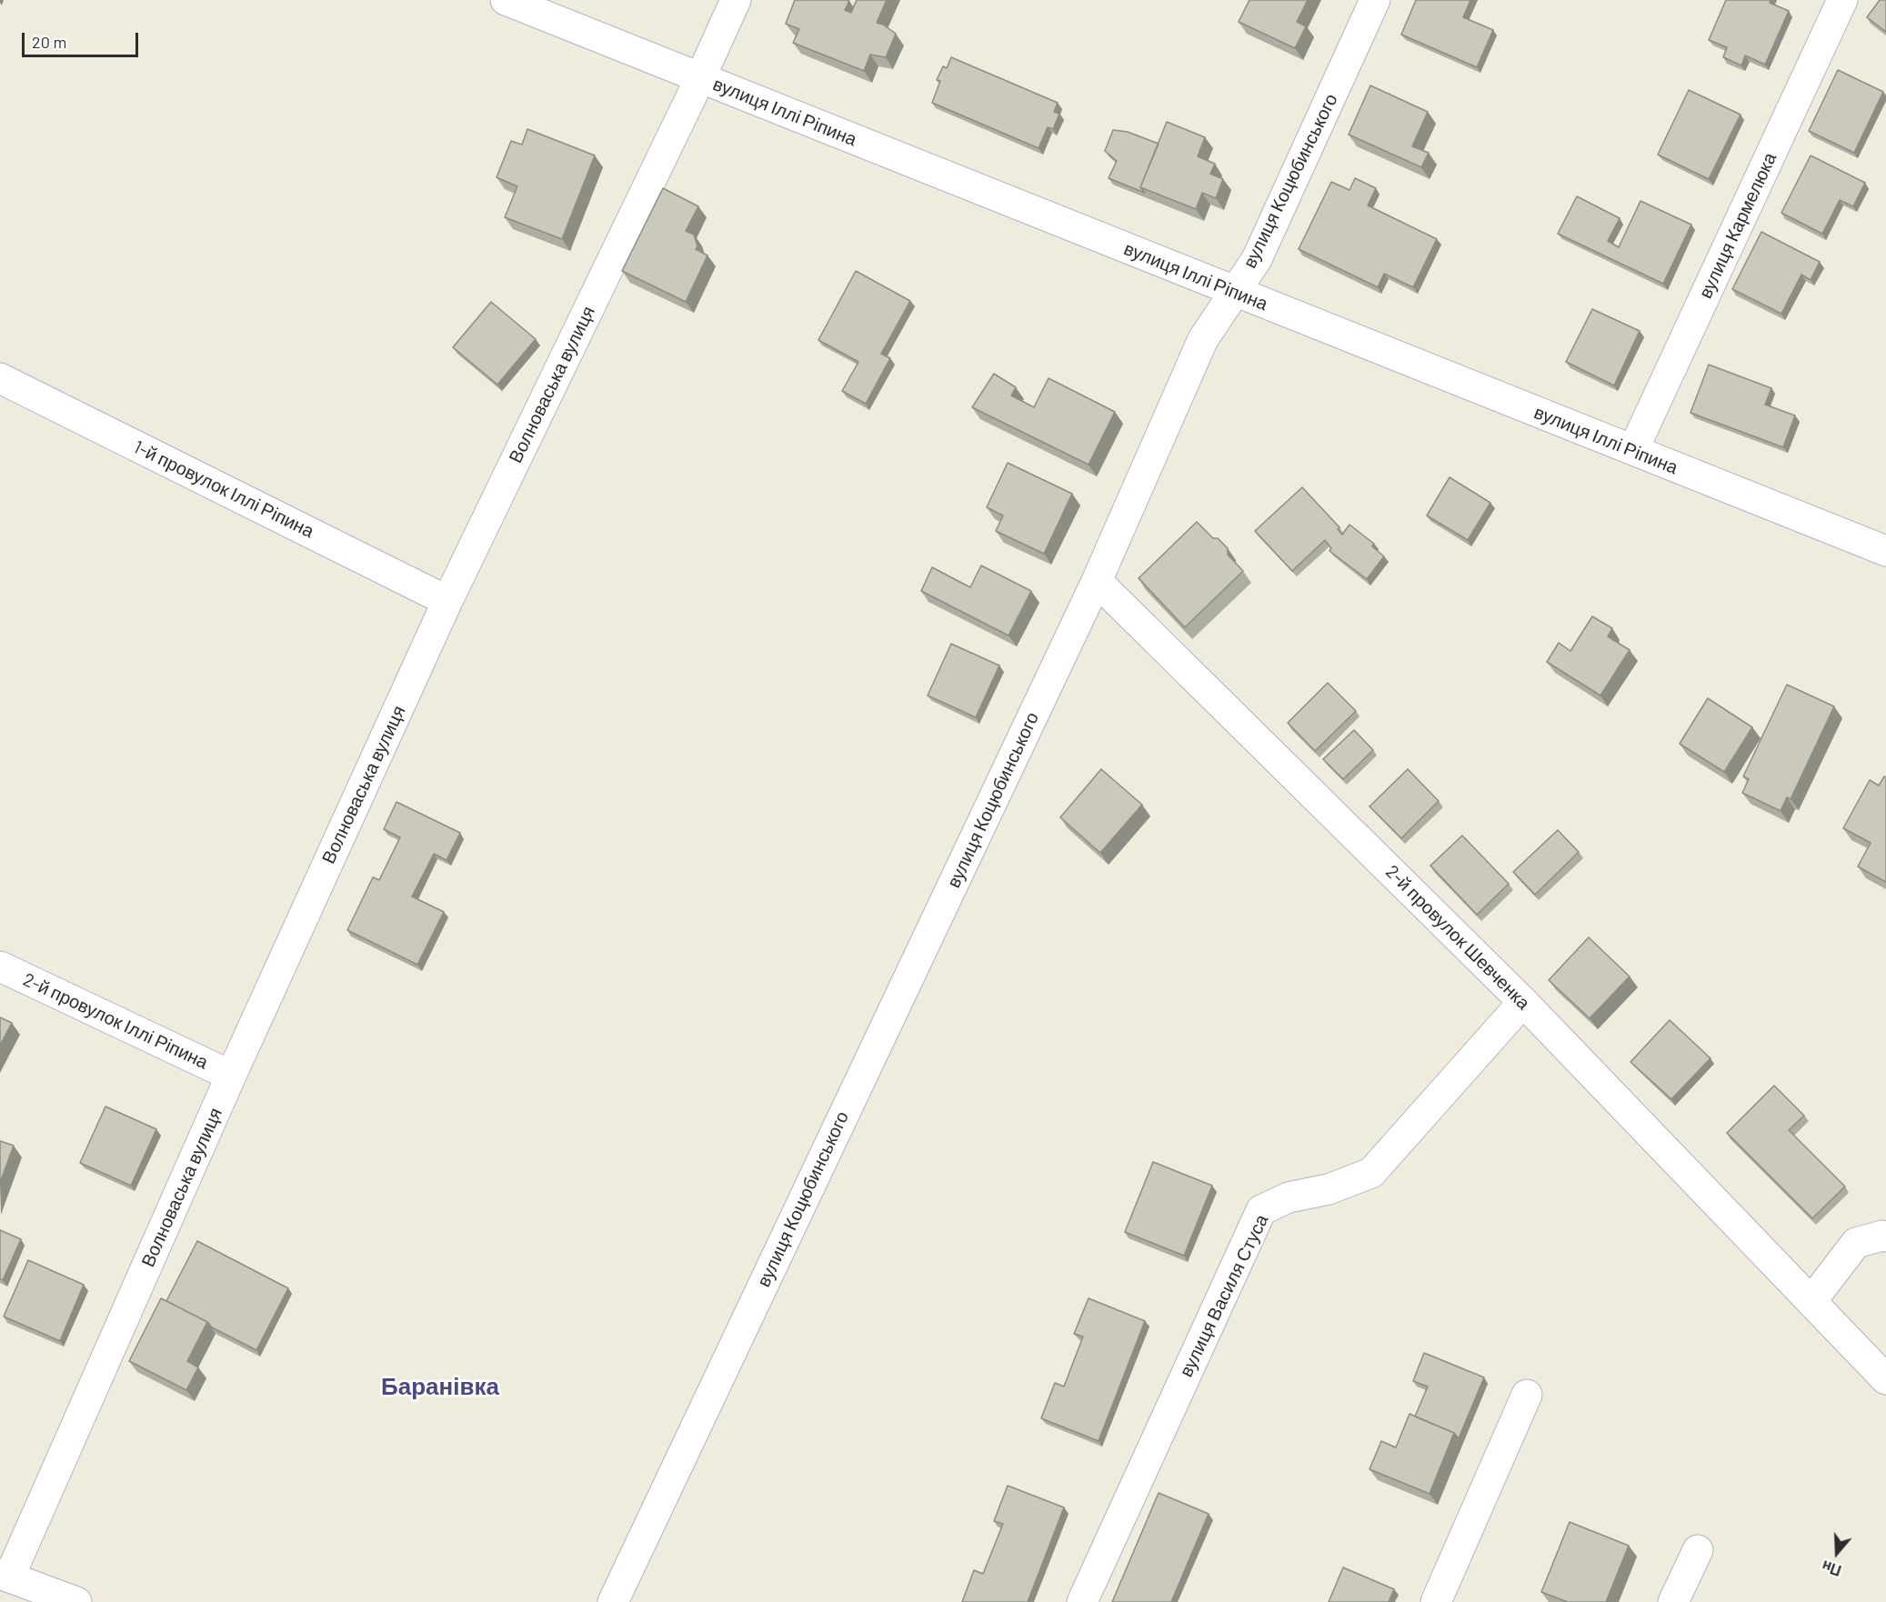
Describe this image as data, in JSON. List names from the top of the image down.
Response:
{
  "streets": {
    "street": [
      "вулиця Іллі Ріпина",
      "вулиця Коцюбинського",
      "вулиця Кармелюка",
      "Волноваська вулиця",
      "1-й провулок Іллі Ріпина",
      "2-й провулок Шевченка",
      "2-й провулок Іллі Ріпина",
      "вулиця Василя Стуса"
    ]
  },
  "crossings": [
    ["вулиця Іллі Ріпина", "вулиця Коцюбинського"],
    ["вулиця Іллі Ріпина", "вулиця Кармелюка"],
    ["вулиця Іллі Ріпина", "Волноваська вулиця"],
    ["вулиця Коцюбинського", "2-й провулок Шевченка"],
    ["Волноваська вулиця", "1-й провулок Іллі Ріпина"],
    ["Волноваська вулиця", "2-й провулок Іллі Ріпина"],
    ["2-й провулок Шевченка", "вулиця Василя Стуса"]
  ],
  "districts": ["Баранівка"],
  "scale_bar": "20 m",
  "north": "bottom"
}
